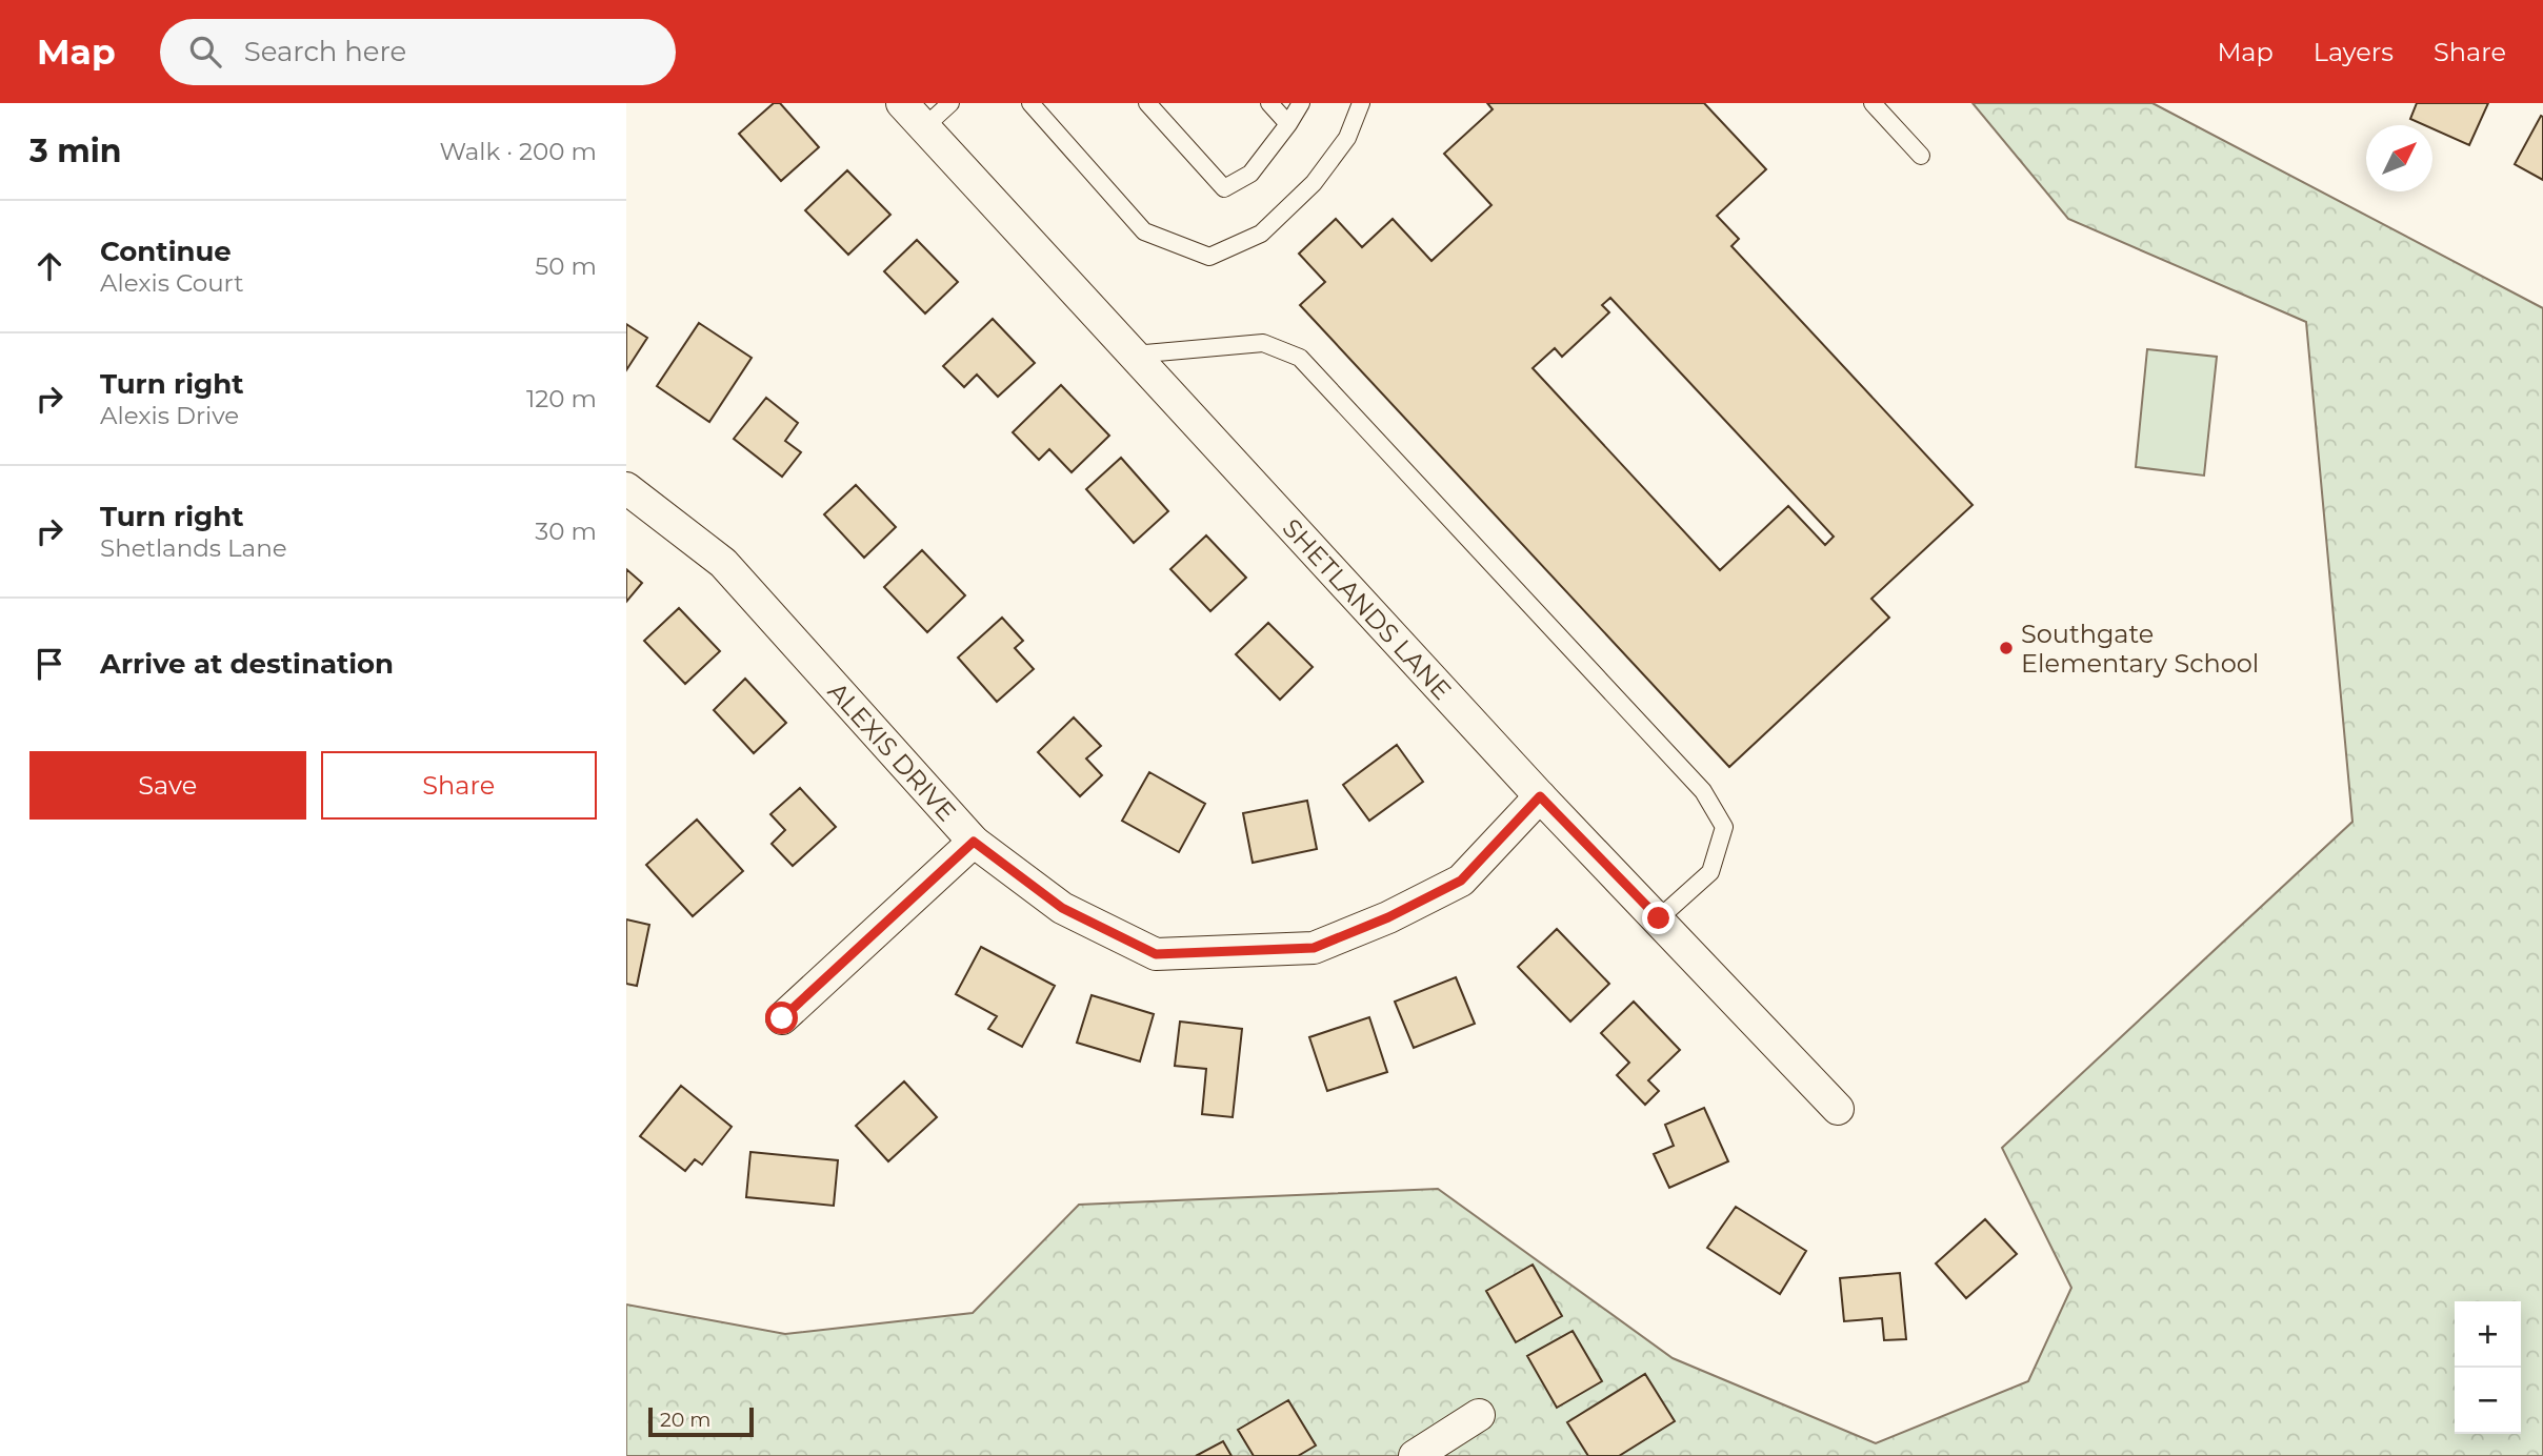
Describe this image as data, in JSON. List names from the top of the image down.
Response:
{
  "streets": {
    "street": ["SHETLANDS LANE", "ALEXIS DRIVE"]
  },
  "crossings": [
    ["SHETLANDS LANE", "ALEXIS DRIVE"]
  ],
  "places": ["Southgate Elementary School"],
  "scale_bar": "20 m",
  "north": "top right",
  "page": {
    "header": "Map",
    "search": "Search here",
    "nav": ["Map", "Layers", "Share"],
    "heading": ["3 min", "Walk · 200 m"],
    "list": [
      ["Continue", "Alexis Court", "50 m"],
      ["Turn right", "Alexis Drive", "120 m"],
      ["Turn right", "Shetlands Lane", "30 m"],
      "Arrive at destination"
    ],
    "buttons": ["Save", "Share"],
    "map_buttons": ["+", "−"],
    "scale": "20 m"
  }
}
